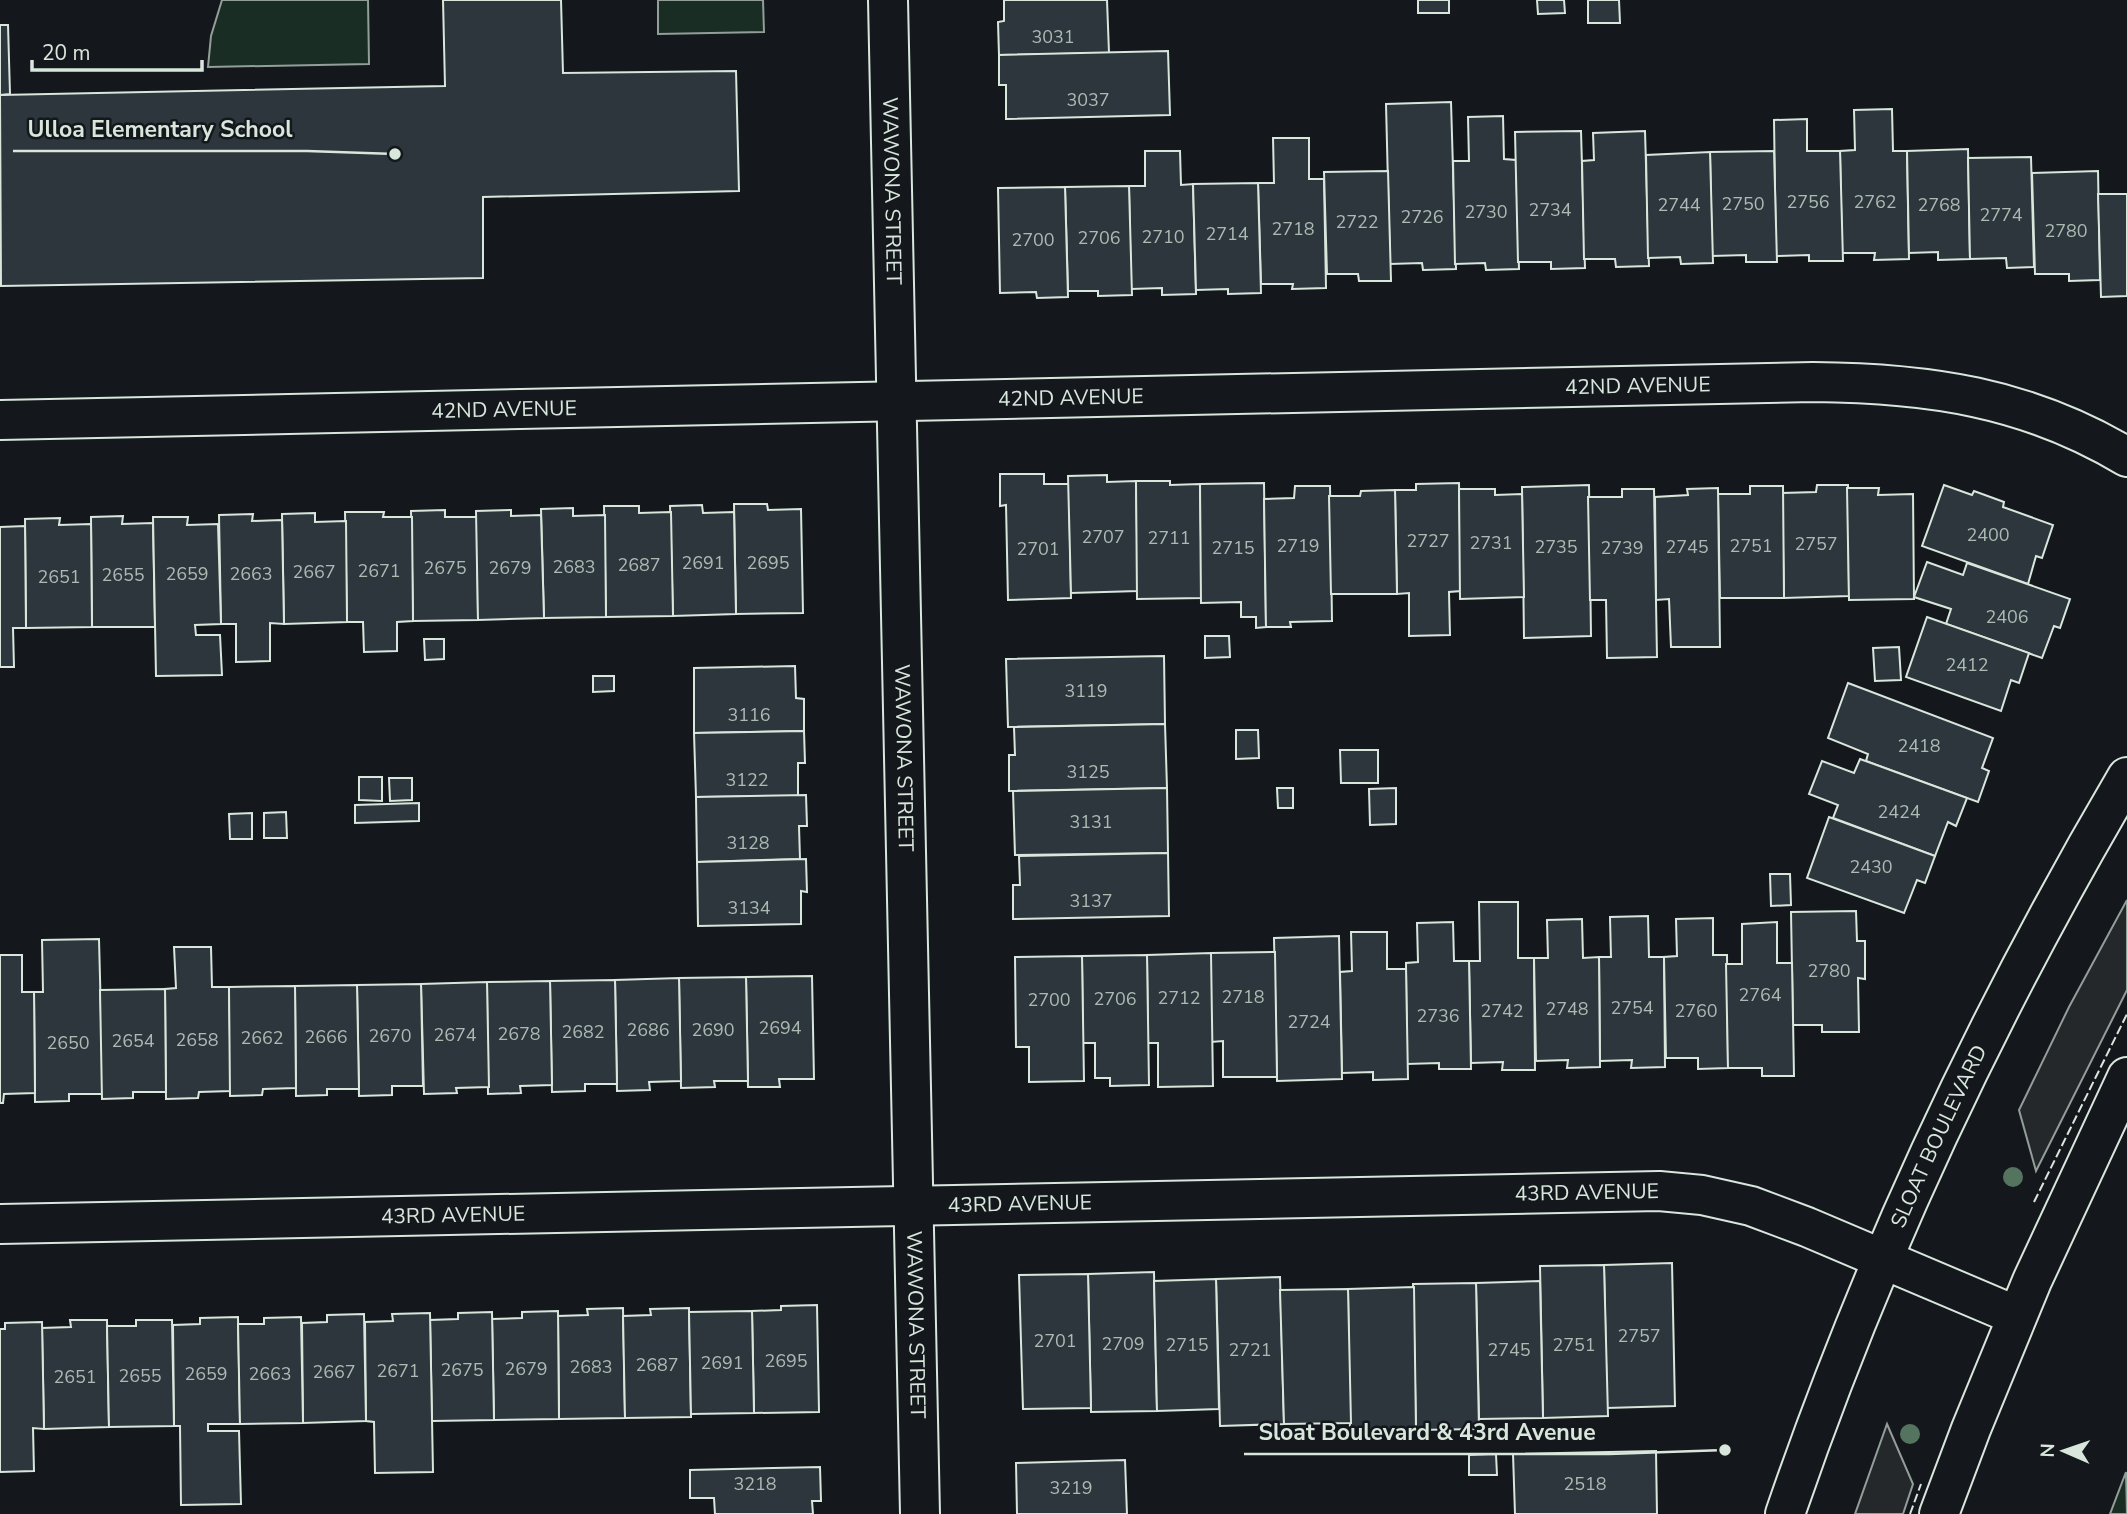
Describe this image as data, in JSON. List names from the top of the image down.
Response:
{
  "streets": {
    "street": [
      "WAWONA STREET",
      "42ND AVENUE",
      "SLOAT BOULEVARD",
      "43RD AVENUE"
    ]
  },
  "crossings": [
    ["WAWONA STREET", "42ND AVENUE"],
    ["WAWONA STREET", "43RD AVENUE"],
    ["SLOAT BOULEVARD", "43RD AVENUE"]
  ],
  "places": ["Ulloa Elementary School", "Sloat Boulevard & 43rd Avenue"],
  "house_numbers": [
    "3031",
    "3037",
    "2756",
    "2762",
    "2750",
    "2744",
    "2768",
    "2734",
    "2730",
    "2774",
    "2726",
    "2722",
    "2718",
    "2780",
    "2714",
    "2710",
    "2706",
    "2700",
    "2400",
    "2707",
    "2711",
    "2727",
    "2731",
    "2757",
    "2719",
    "2751",
    "2735",
    "2745",
    "2715",
    "2739",
    "2701",
    "2691",
    "2695",
    "2687",
    "2683",
    "2675",
    "2679",
    "2671",
    "2667",
    "2659",
    "2663",
    "2655",
    "2651",
    "2406",
    "2412",
    "3119",
    "3116",
    "2418",
    "3125",
    "3122",
    "2424",
    "3131",
    "3128",
    "2430",
    "3137",
    "3134",
    "2780",
    "2764",
    "2718",
    "2712",
    "2706",
    "2700",
    "2754",
    "2748",
    "2742",
    "2760",
    "2736",
    "2724",
    "2694",
    "2686",
    "2690",
    "2682",
    "2678",
    "2674",
    "2670",
    "2666",
    "2662",
    "2658",
    "2654",
    "2650",
    "2757",
    "2701",
    "2709",
    "2715",
    "2751",
    "2721",
    "2745",
    "2695",
    "2691",
    "2687",
    "2683",
    "2679",
    "2675",
    "2671",
    "2667",
    "2659",
    "2663",
    "2655",
    "2651",
    "3218",
    "2518",
    "3219"
  ],
  "scale_bar": "20 m",
  "north": "left"
}
